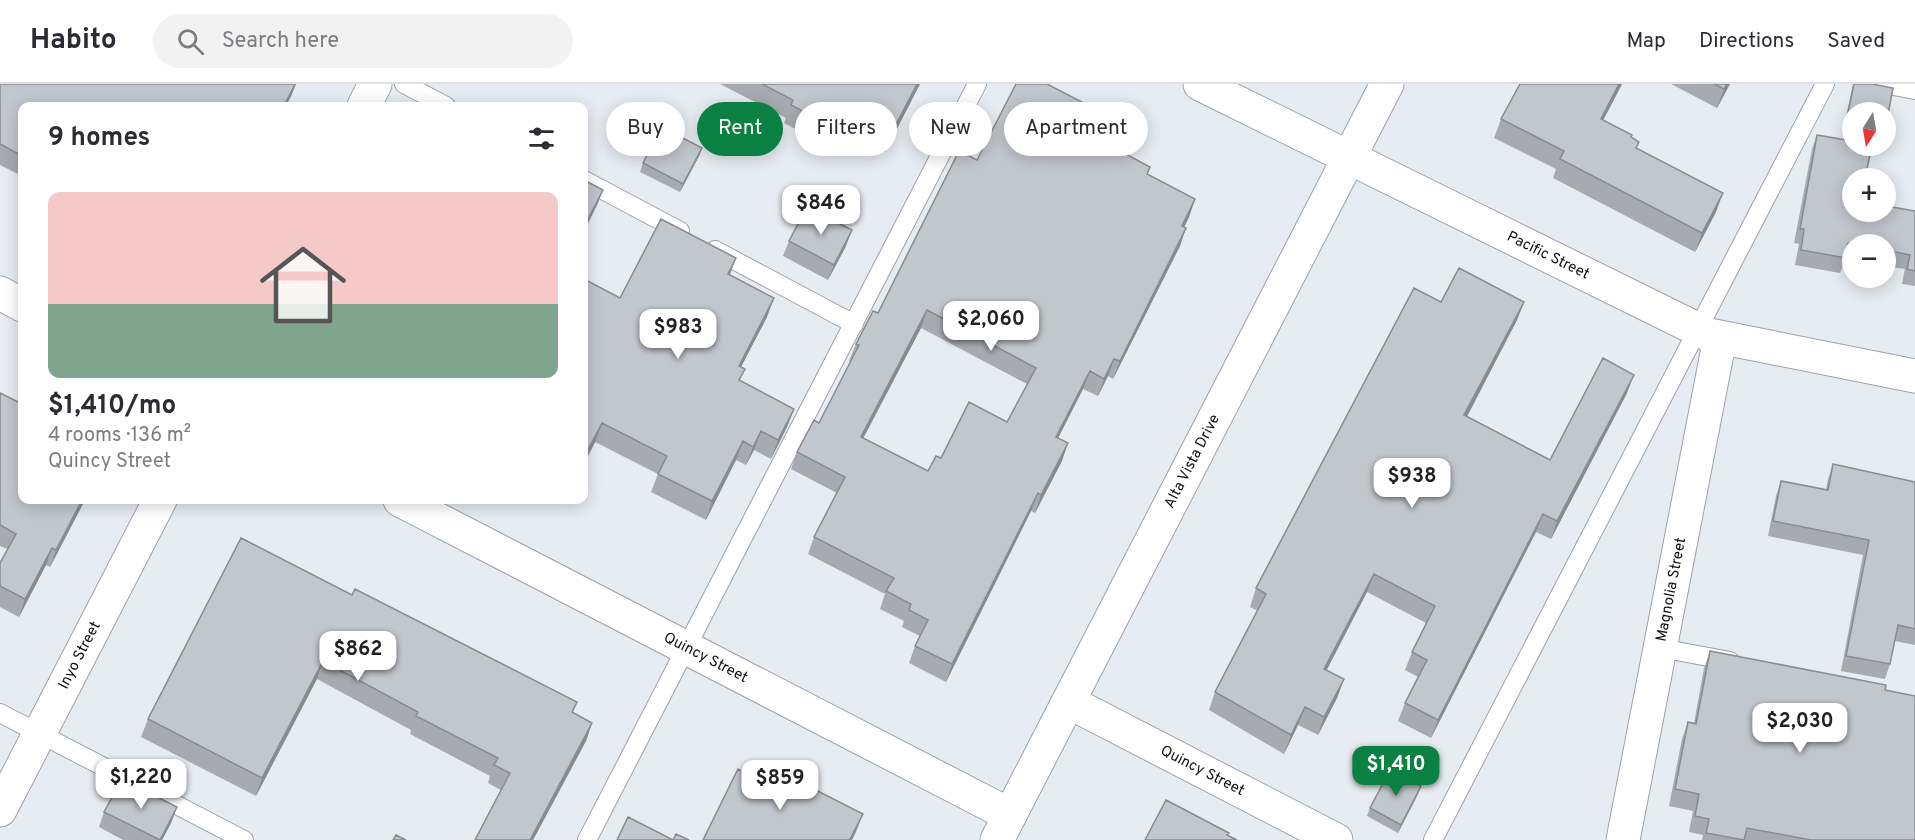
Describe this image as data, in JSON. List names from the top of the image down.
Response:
{
  "streets": {
    "street": [
      "Pacific Street",
      "Alta Vista Drive",
      "Magnolia Street",
      "Inyo Street",
      "Quincy Street"
    ]
  },
  "crossings": [
    ["Pacific Street", "Alta Vista Drive"],
    ["Pacific Street", "Magnolia Street"],
    ["Alta Vista Drive", "Quincy Street"]
  ],
  "north": "bottom",
  "page": {
    "header": "Habito",
    "search": "Search here",
    "nav": ["Map", "Directions", "Saved"],
    "map_buttons": ["+", "−"],
    "chip": [
      "Buy",
      "Rent",
      "Filters",
      "New",
      "Apartment"
    ],
    "heading": "9 homes",
    "list": [
      {
        "name": "$1,410/mo",
        "note": "4 rooms · 136 m² · Quincy Street"
      }
    ],
    "price": [
      "$846",
      "$2,060",
      "$983",
      "$938",
      "$862",
      "$2,030",
      "$1,410",
      "$1,220",
      "$859"
    ]
  }
}
